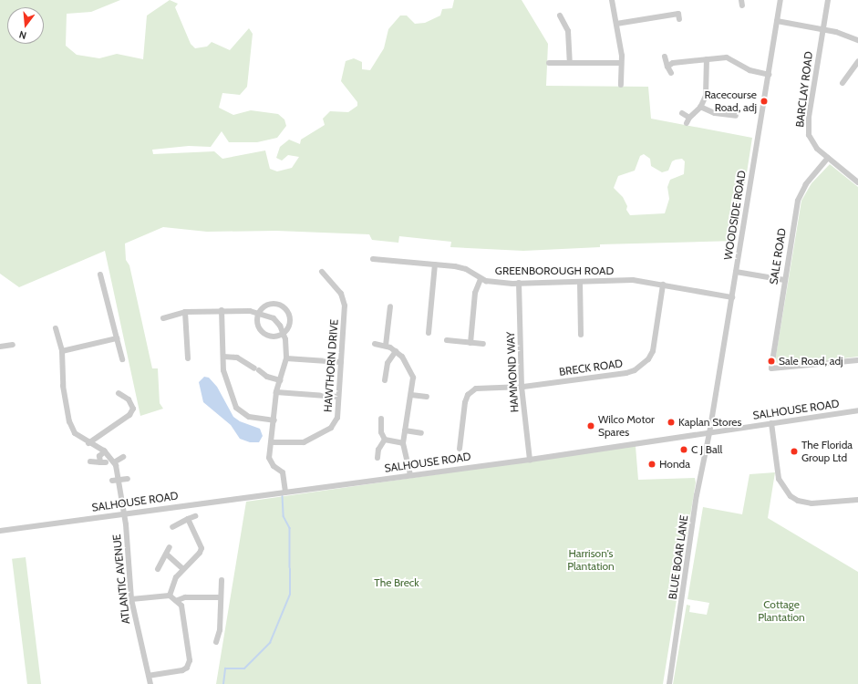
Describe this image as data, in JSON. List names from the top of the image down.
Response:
{
  "streets": {
    "street": [
      "BARCLAY ROAD",
      "WOODSIDE ROAD",
      "SALE ROAD",
      "GREENBOROUGH ROAD",
      "HAWTHORN DRIVE",
      "BRECK ROAD",
      "HAMMOND WAY",
      "SALHOUSE ROAD",
      "BLUE BOAR LANE",
      "ATLANTIC AVENUE"
    ]
  },
  "crossings": [
    ["BARCLAY ROAD", "SALE ROAD"],
    ["WOODSIDE ROAD", "GREENBOROUGH ROAD"],
    ["WOODSIDE ROAD", "SALHOUSE ROAD"],
    ["WOODSIDE ROAD", "BLUE BOAR LANE"],
    ["GREENBOROUGH ROAD", "BRECK ROAD"],
    ["GREENBOROUGH ROAD", "HAMMOND WAY"],
    ["BRECK ROAD", "HAMMOND WAY"],
    ["HAMMOND WAY", "SALHOUSE ROAD"],
    ["SALHOUSE ROAD", "BLUE BOAR LANE"],
    ["SALHOUSE ROAD", "ATLANTIC AVENUE"]
  ],
  "parks": ["Harrison's Plantation", "The Breck", "Cottage Plantation"],
  "places": [
    "Racecourse Road, adj",
    "Sale Road, adj",
    "Kaplan Stores",
    "Wilco Motor Spares",
    "C J Ball",
    "The Florida Group Ltd",
    "Honda"
  ],
  "north": "bottom"
}
